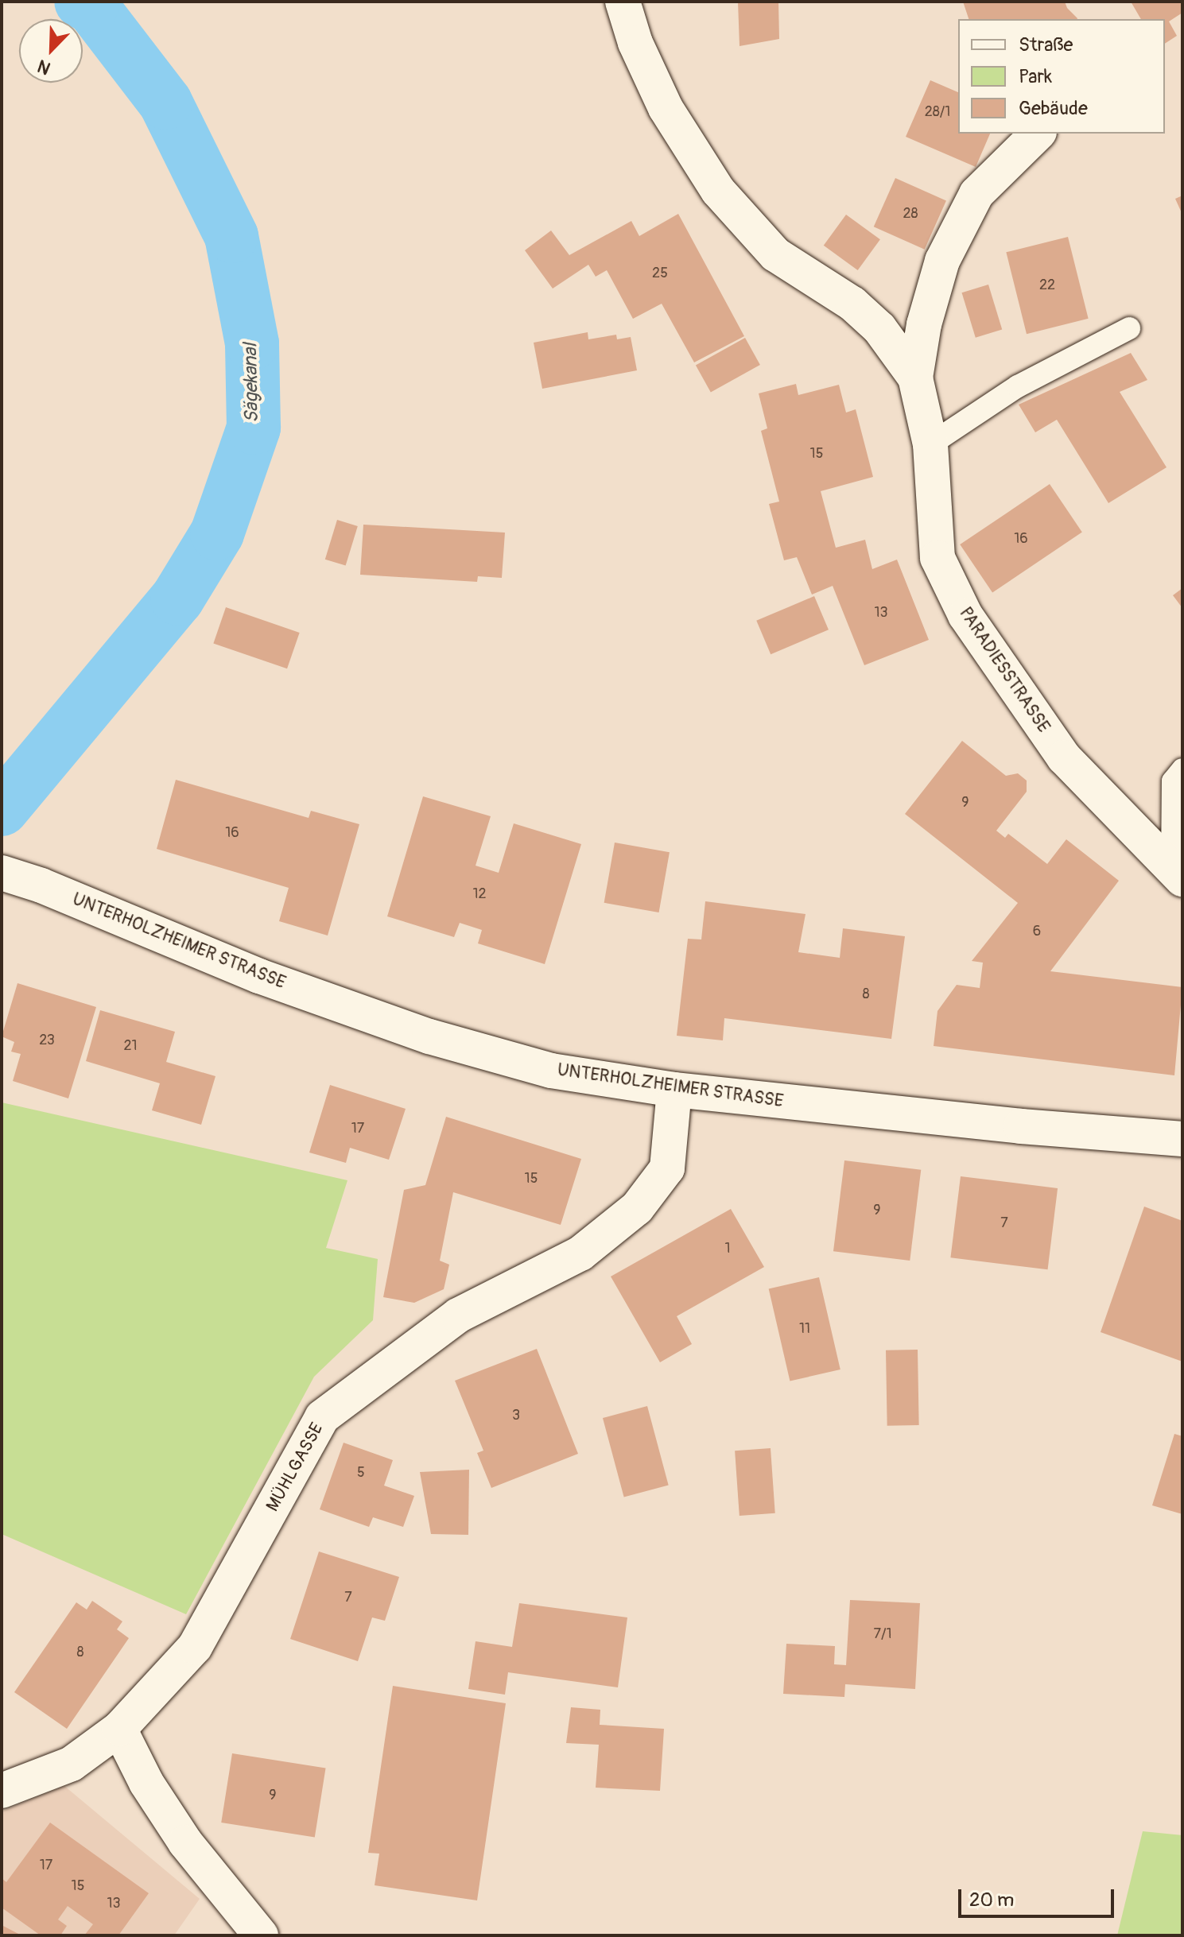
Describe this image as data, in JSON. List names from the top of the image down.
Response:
{
  "streets": {
    "street": ["PARADIESSTRASSE", "UNTERHOLZHEIMER STRASSE", "MÜHLGASSE"]
  },
  "crossings": [
    ["UNTERHOLZHEIMER STRASSE", "MÜHLGASSE"]
  ],
  "water": ["Sägekanal"],
  "house_numbers": [
    "28/1",
    "28",
    "25",
    "22",
    "15",
    "16",
    "13",
    "9",
    "16",
    "12",
    "6",
    "8",
    "23",
    "21",
    "17",
    "15",
    "9",
    "7",
    "1",
    "11",
    "3",
    "5",
    "7",
    "7/1",
    "8",
    "9",
    "17",
    "15",
    "13"
  ],
  "legend": ["Straße", "Park", "Gebäude"],
  "scale_bar": "20 m",
  "north": "bottom left"
}
